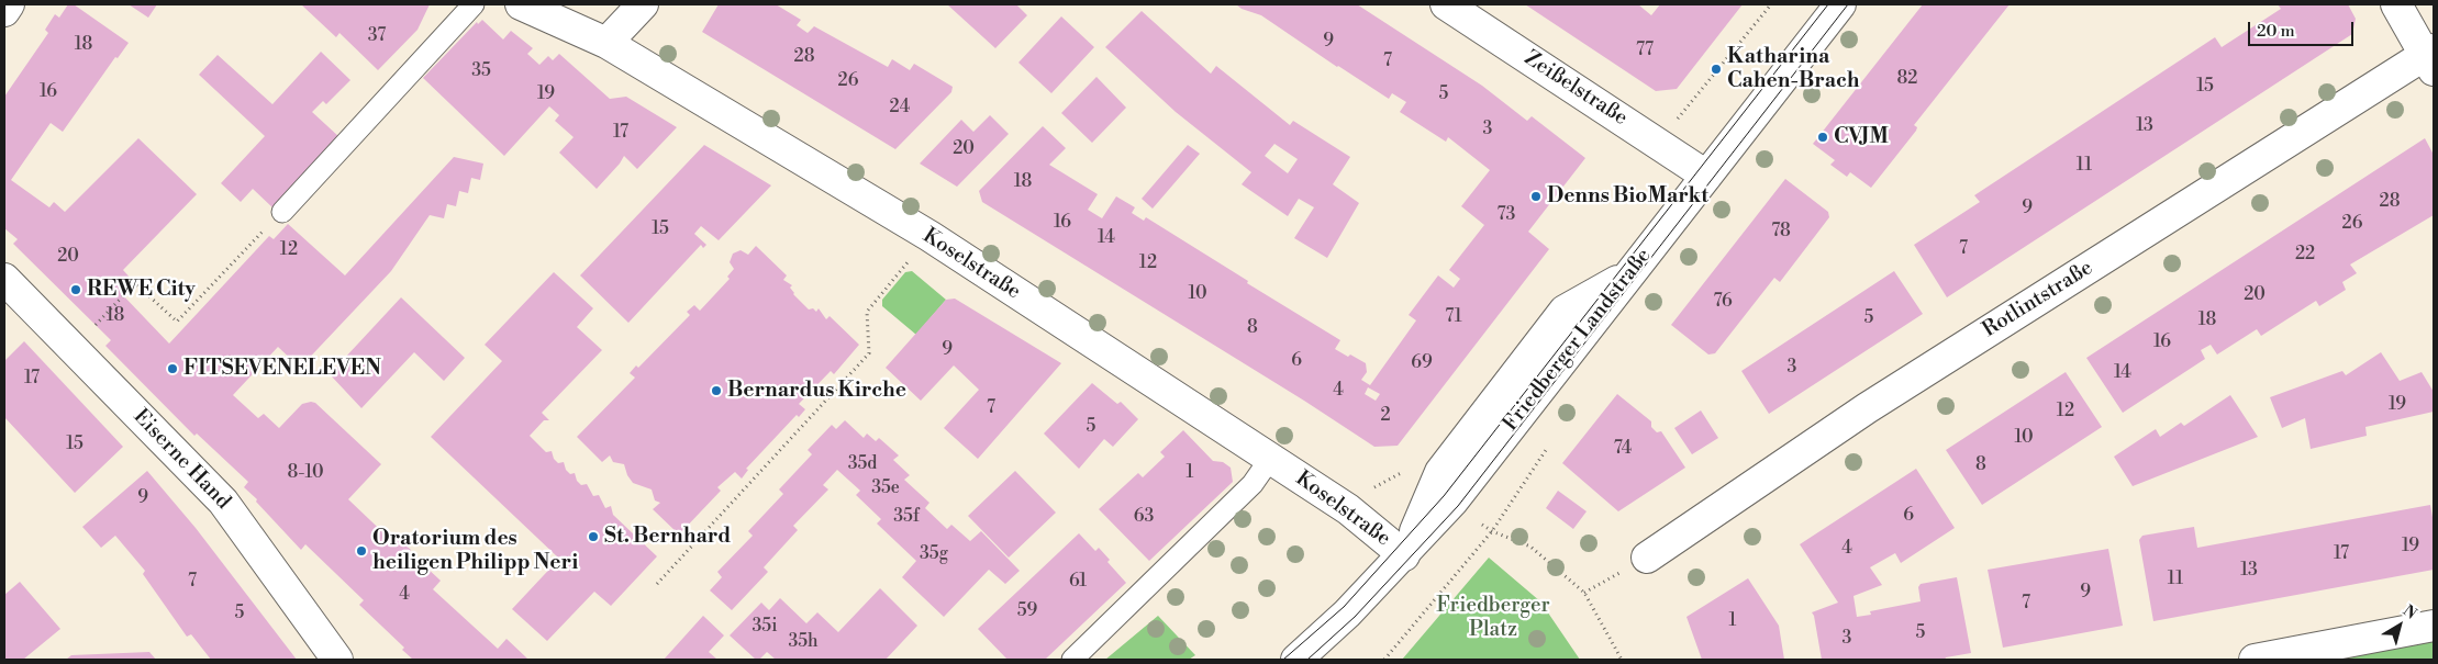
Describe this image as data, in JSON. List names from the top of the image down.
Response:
{
  "streets": {
    "street": [
      "Zeißelstraße",
      "Koselstraße",
      "Rotlintstraße",
      "Friedberger Landstraße",
      "Eiserne Hand"
    ]
  },
  "crossings": [
    ["Zeißelstraße", "Friedberger Landstraße"],
    ["Koselstraße", "Friedberger Landstraße"]
  ],
  "parks": ["Friedberger Platz"],
  "places": [
    "Katharina Cahen-Brach",
    "CVJM",
    "Denns BioMarkt",
    "REWE City",
    "FITSEVENELEVEN",
    "Bernardus Kirche",
    "St. Bernhard",
    "Oratorium des heiligen Philipp Neri"
  ],
  "house_numbers": [
    "37",
    "9",
    "18",
    "77",
    "28",
    "7",
    "35",
    "82",
    "26",
    "15",
    "16",
    "19",
    "5",
    "24",
    "13",
    "3",
    "17",
    "20",
    "11",
    "18",
    "28",
    "9",
    "73",
    "16",
    "26",
    "15",
    "78",
    "14",
    "7",
    "12",
    "22",
    "20",
    "12",
    "10",
    "20",
    "76",
    "18",
    "71",
    "5",
    "18",
    "8",
    "16",
    "9",
    "6",
    "69",
    "3",
    "14",
    "17",
    "4",
    "19",
    "7",
    "12",
    "2",
    "5",
    "10",
    "15",
    "74",
    "35d",
    "8",
    "8-10",
    "1",
    "35e",
    "9",
    "6",
    "35f",
    "63",
    "19",
    "4",
    "35g",
    "17",
    "13",
    "11",
    "7",
    "61",
    "9",
    "4",
    "7",
    "59",
    "5",
    "1",
    "35i",
    "5",
    "3",
    "35h"
  ],
  "scale_bar": "20 m",
  "north": "top right"
}
